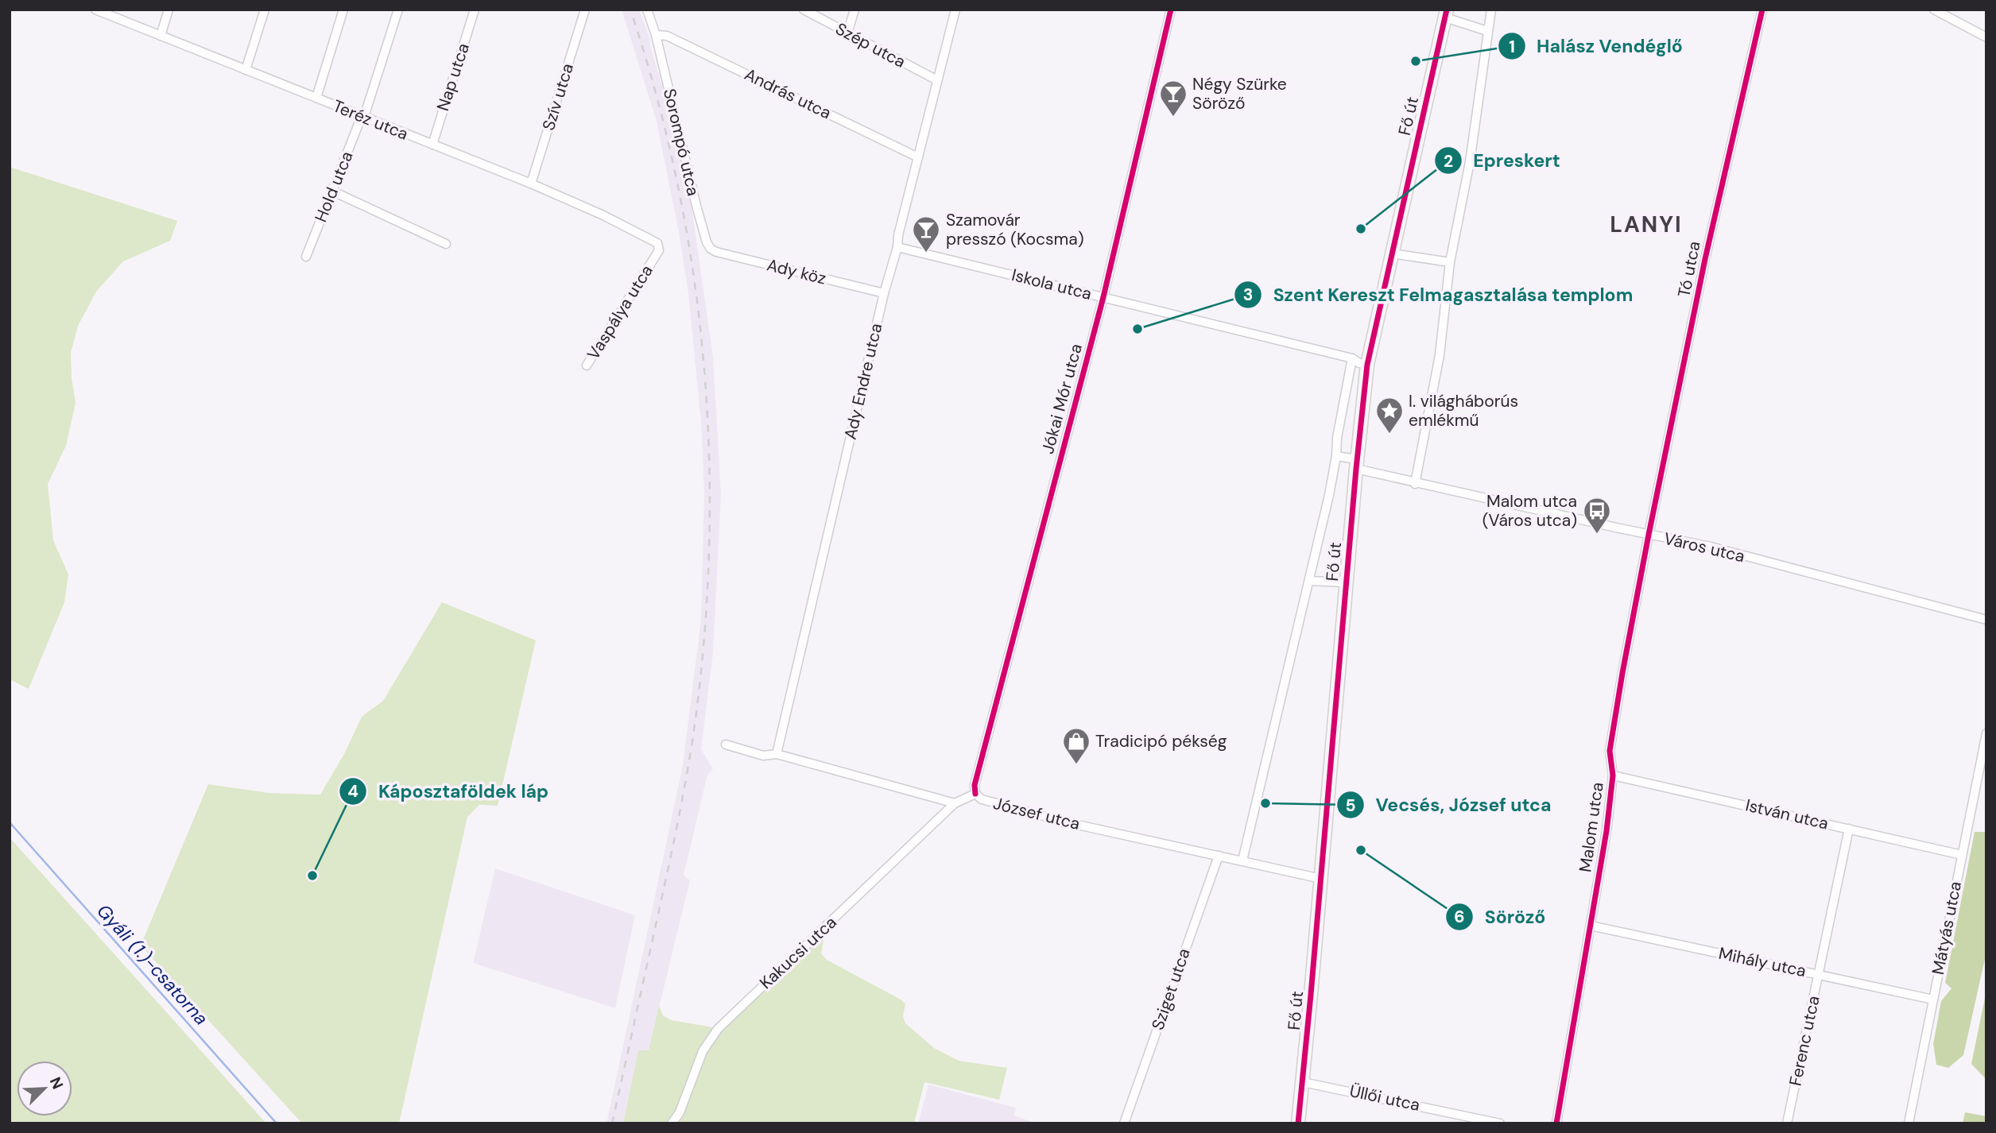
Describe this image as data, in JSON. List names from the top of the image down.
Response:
{
  "streets": {
    "main road": ["Fő út"],
    "street": [
      "Szép utca",
      "Nap utca",
      "András utca",
      "Szív utca",
      "Teréz utca",
      "Sorompó utca",
      "Hold utca",
      "Tó utca",
      "Ady köz",
      "Iskola utca",
      "Vaspálya utca",
      "Ady Endre utca",
      "Jókai Mór utca",
      "Város utca",
      "József utca",
      "István utca",
      "Malom utca",
      "Mátyás utca",
      "Kakucsi utca",
      "Mihály utca",
      "Sziget utca",
      "Ferenc utca",
      "Üllői utca"
    ]
  },
  "crossings": [
    ["Szép utca", "Ady Endre utca"],
    ["Nap utca", "Teréz utca"],
    ["András utca", "Sorompó utca"],
    ["András utca", "Ady Endre utca"],
    ["Szív utca", "Teréz utca"],
    ["Fő út", "Iskola utca"],
    ["Fő út", "Város utca"],
    ["Fő út", "József utca"],
    ["Fő út", "Üllői utca"],
    ["Teréz utca", "Hold utca"],
    ["Teréz utca", "Vaspálya utca"],
    ["Sorompó utca", "Ady köz"],
    ["Tó utca", "Város utca"],
    ["Tó utca", "Malom utca"],
    ["Ady köz", "Ady Endre utca"],
    ["Iskola utca", "Ady Endre utca"],
    ["Iskola utca", "Jókai Mór utca"],
    ["Jókai Mór utca", "József utca"],
    ["Város utca", "Malom utca"],
    ["József utca", "Kakucsi utca"],
    ["József utca", "Sziget utca"],
    ["István utca", "Malom utca"],
    ["István utca", "Mátyás utca"],
    ["István utca", "Ferenc utca"],
    ["Malom utca", "Mihály utca"],
    ["Mátyás utca", "Mihály utca"],
    ["Mihály utca", "Ferenc utca"]
  ],
  "districts": ["LANYI"],
  "water": ["Gyáli (1.)-csatorna"],
  "places": {
    "other": [
      "Halász Vendéglő",
      "Epreskert",
      "Szent Kereszt Felmagasztalása templom",
      "Vecsés, József utca",
      "Söröző",
      "Káposztaföldek láp"
    ],
    "bar": ["Négy Szürke Söröző", "Szamovár presszó (Kocsma)"],
    "place": ["I. világháborús emlékmű"],
    "bus stop": ["Malom utca (Város utca)"],
    "shop": ["Tradicipó pékség"]
  },
  "north": "top right"
}
